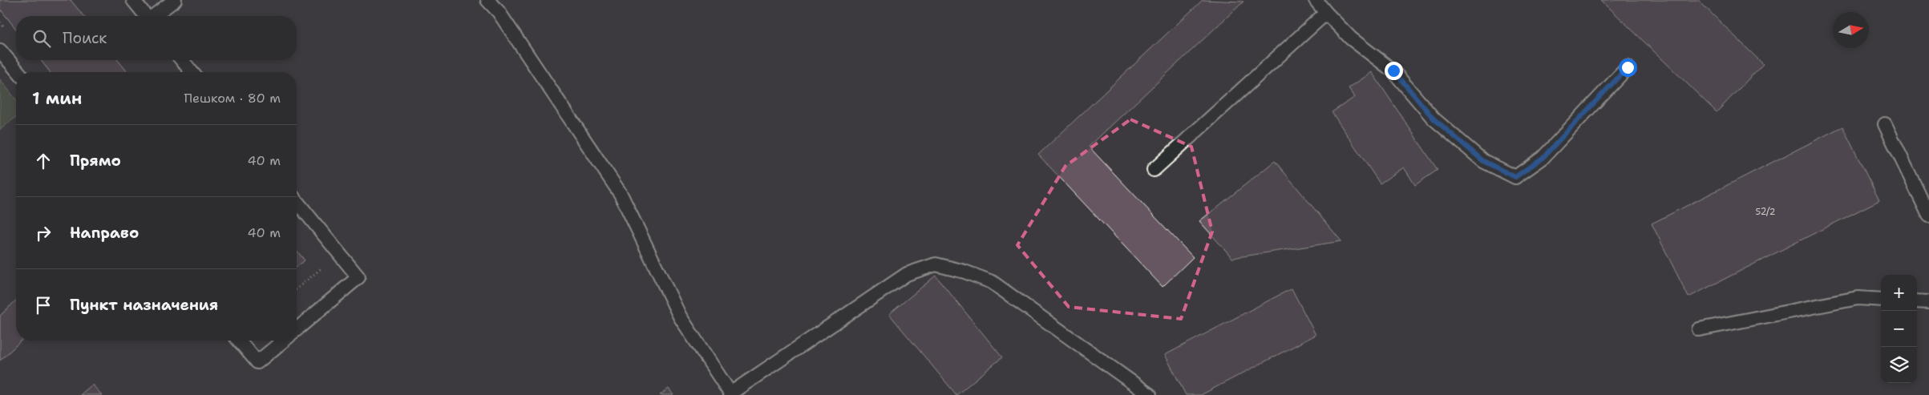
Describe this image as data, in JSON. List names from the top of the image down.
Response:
{
  "house_numbers": ["52/2"],
  "north": "right",
  "page": {
    "search": "Поиск",
    "heading": ["1 мин", "Пешком · 80 m"],
    "list": [
      ["Прямо", "40 m"],
      ["Направо", "40 m"],
      "Пункт назначения"
    ],
    "map_buttons": ["+", "−"]
  }
}
